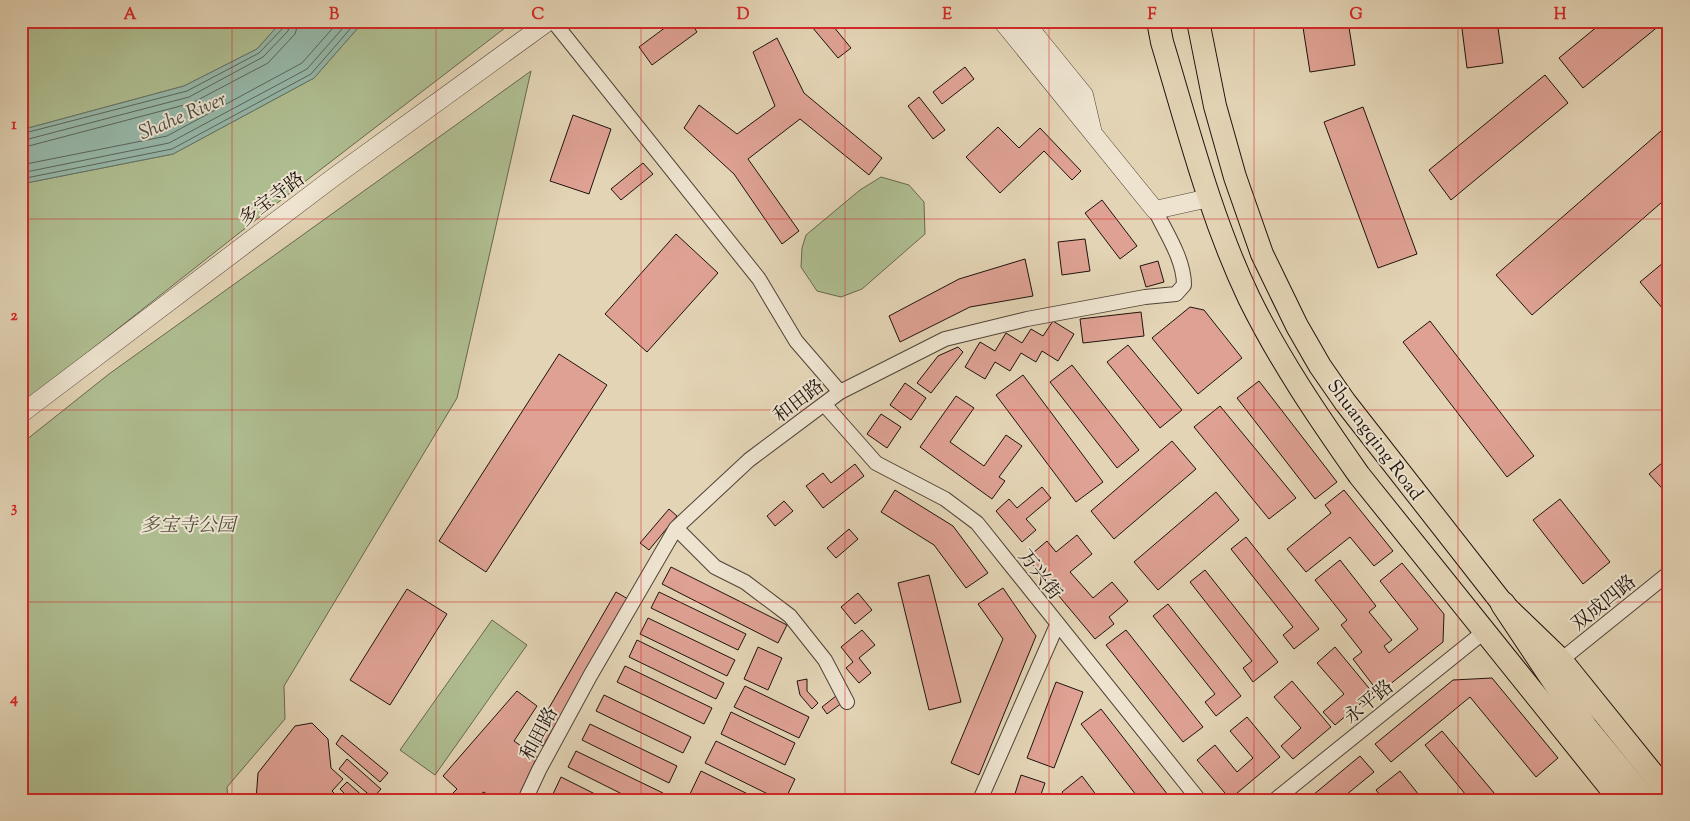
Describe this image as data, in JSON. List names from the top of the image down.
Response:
{
  "streets": {
    "main road": ["Shuangqing Road"],
    "street": [
      "多宝寺路",
      "和田路",
      "万兴街",
      "双成四路",
      "永平路"
    ]
  },
  "crossings": [
    ["和田路", "万兴街"],
    ["Shuangqing Road", "双成四路"],
    ["Shuangqing Road", "永平路"]
  ],
  "water": ["Shahe River"],
  "parks": ["多宝寺公园"],
  "grid": {
    "columns": [
      "A",
      "B",
      "C",
      "D",
      "E",
      "F",
      "G",
      "H"
    ],
    "rows": [
      "1",
      "2",
      "3",
      "4"
    ]
  }
}
